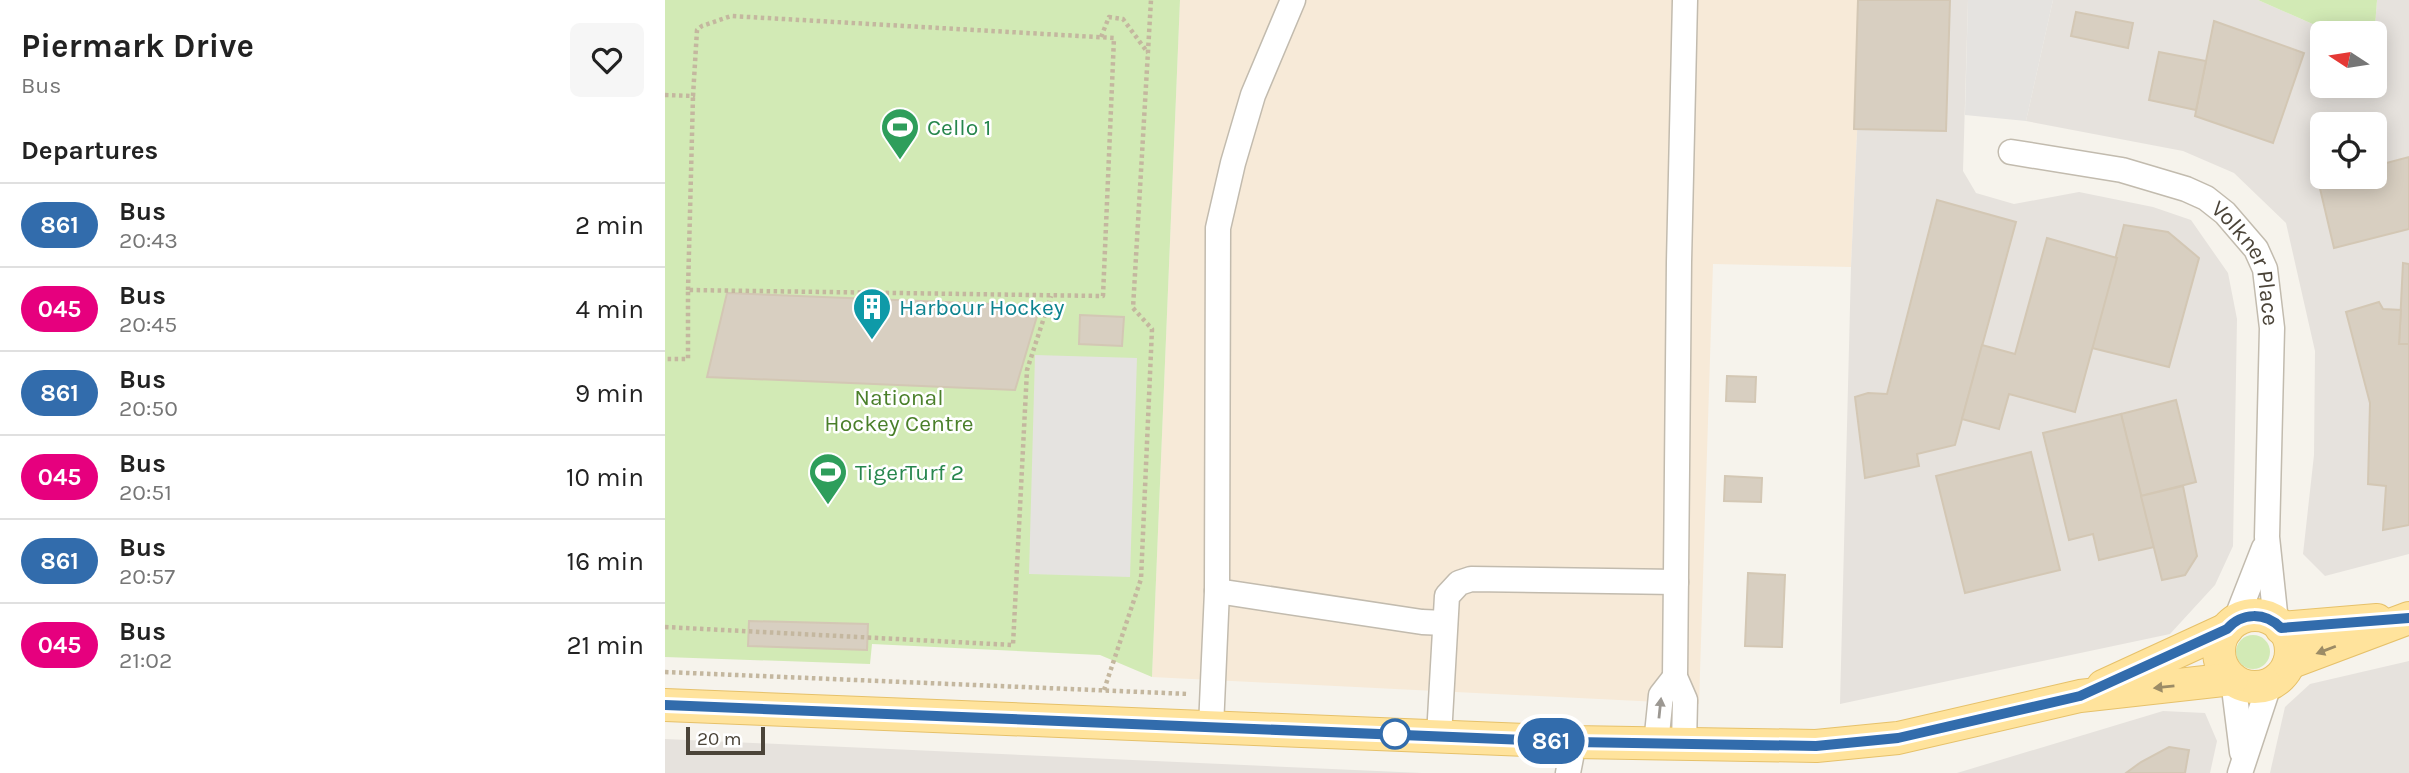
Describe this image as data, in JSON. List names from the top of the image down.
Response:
{
  "streets": {
    "street": ["Volkner Place"]
  },
  "parks": ["National Hockey Centre"],
  "places": {
    "sports": ["Cello 1", "TigerTurf 2"],
    "building": ["Harbour Hockey"]
  },
  "lines": ["bus line 861"],
  "scale_bar": "20 m",
  "north": "left",
  "page": {
    "heading": [
      ["Piermark Drive", "Bus"],
      "Departures"
    ],
    "on_map": "861",
    "list": [
      {
        "mark": "861",
        "name": "Bus",
        "note": "20:43",
        "value": "2 min"
      },
      {
        "mark": "045",
        "name": "Bus",
        "note": "20:45",
        "value": "4 min"
      },
      {
        "mark": "861",
        "name": "Bus",
        "note": "20:50",
        "value": "9 min"
      },
      {
        "mark": "045",
        "name": "Bus",
        "note": "20:51",
        "value": "10 min"
      },
      {
        "mark": "861",
        "name": "Bus",
        "note": "20:57",
        "value": "16 min"
      },
      {
        "mark": "045",
        "name": "Bus",
        "note": "21:02",
        "value": "21 min"
      }
    ],
    "scale": "20 m"
  }
}
